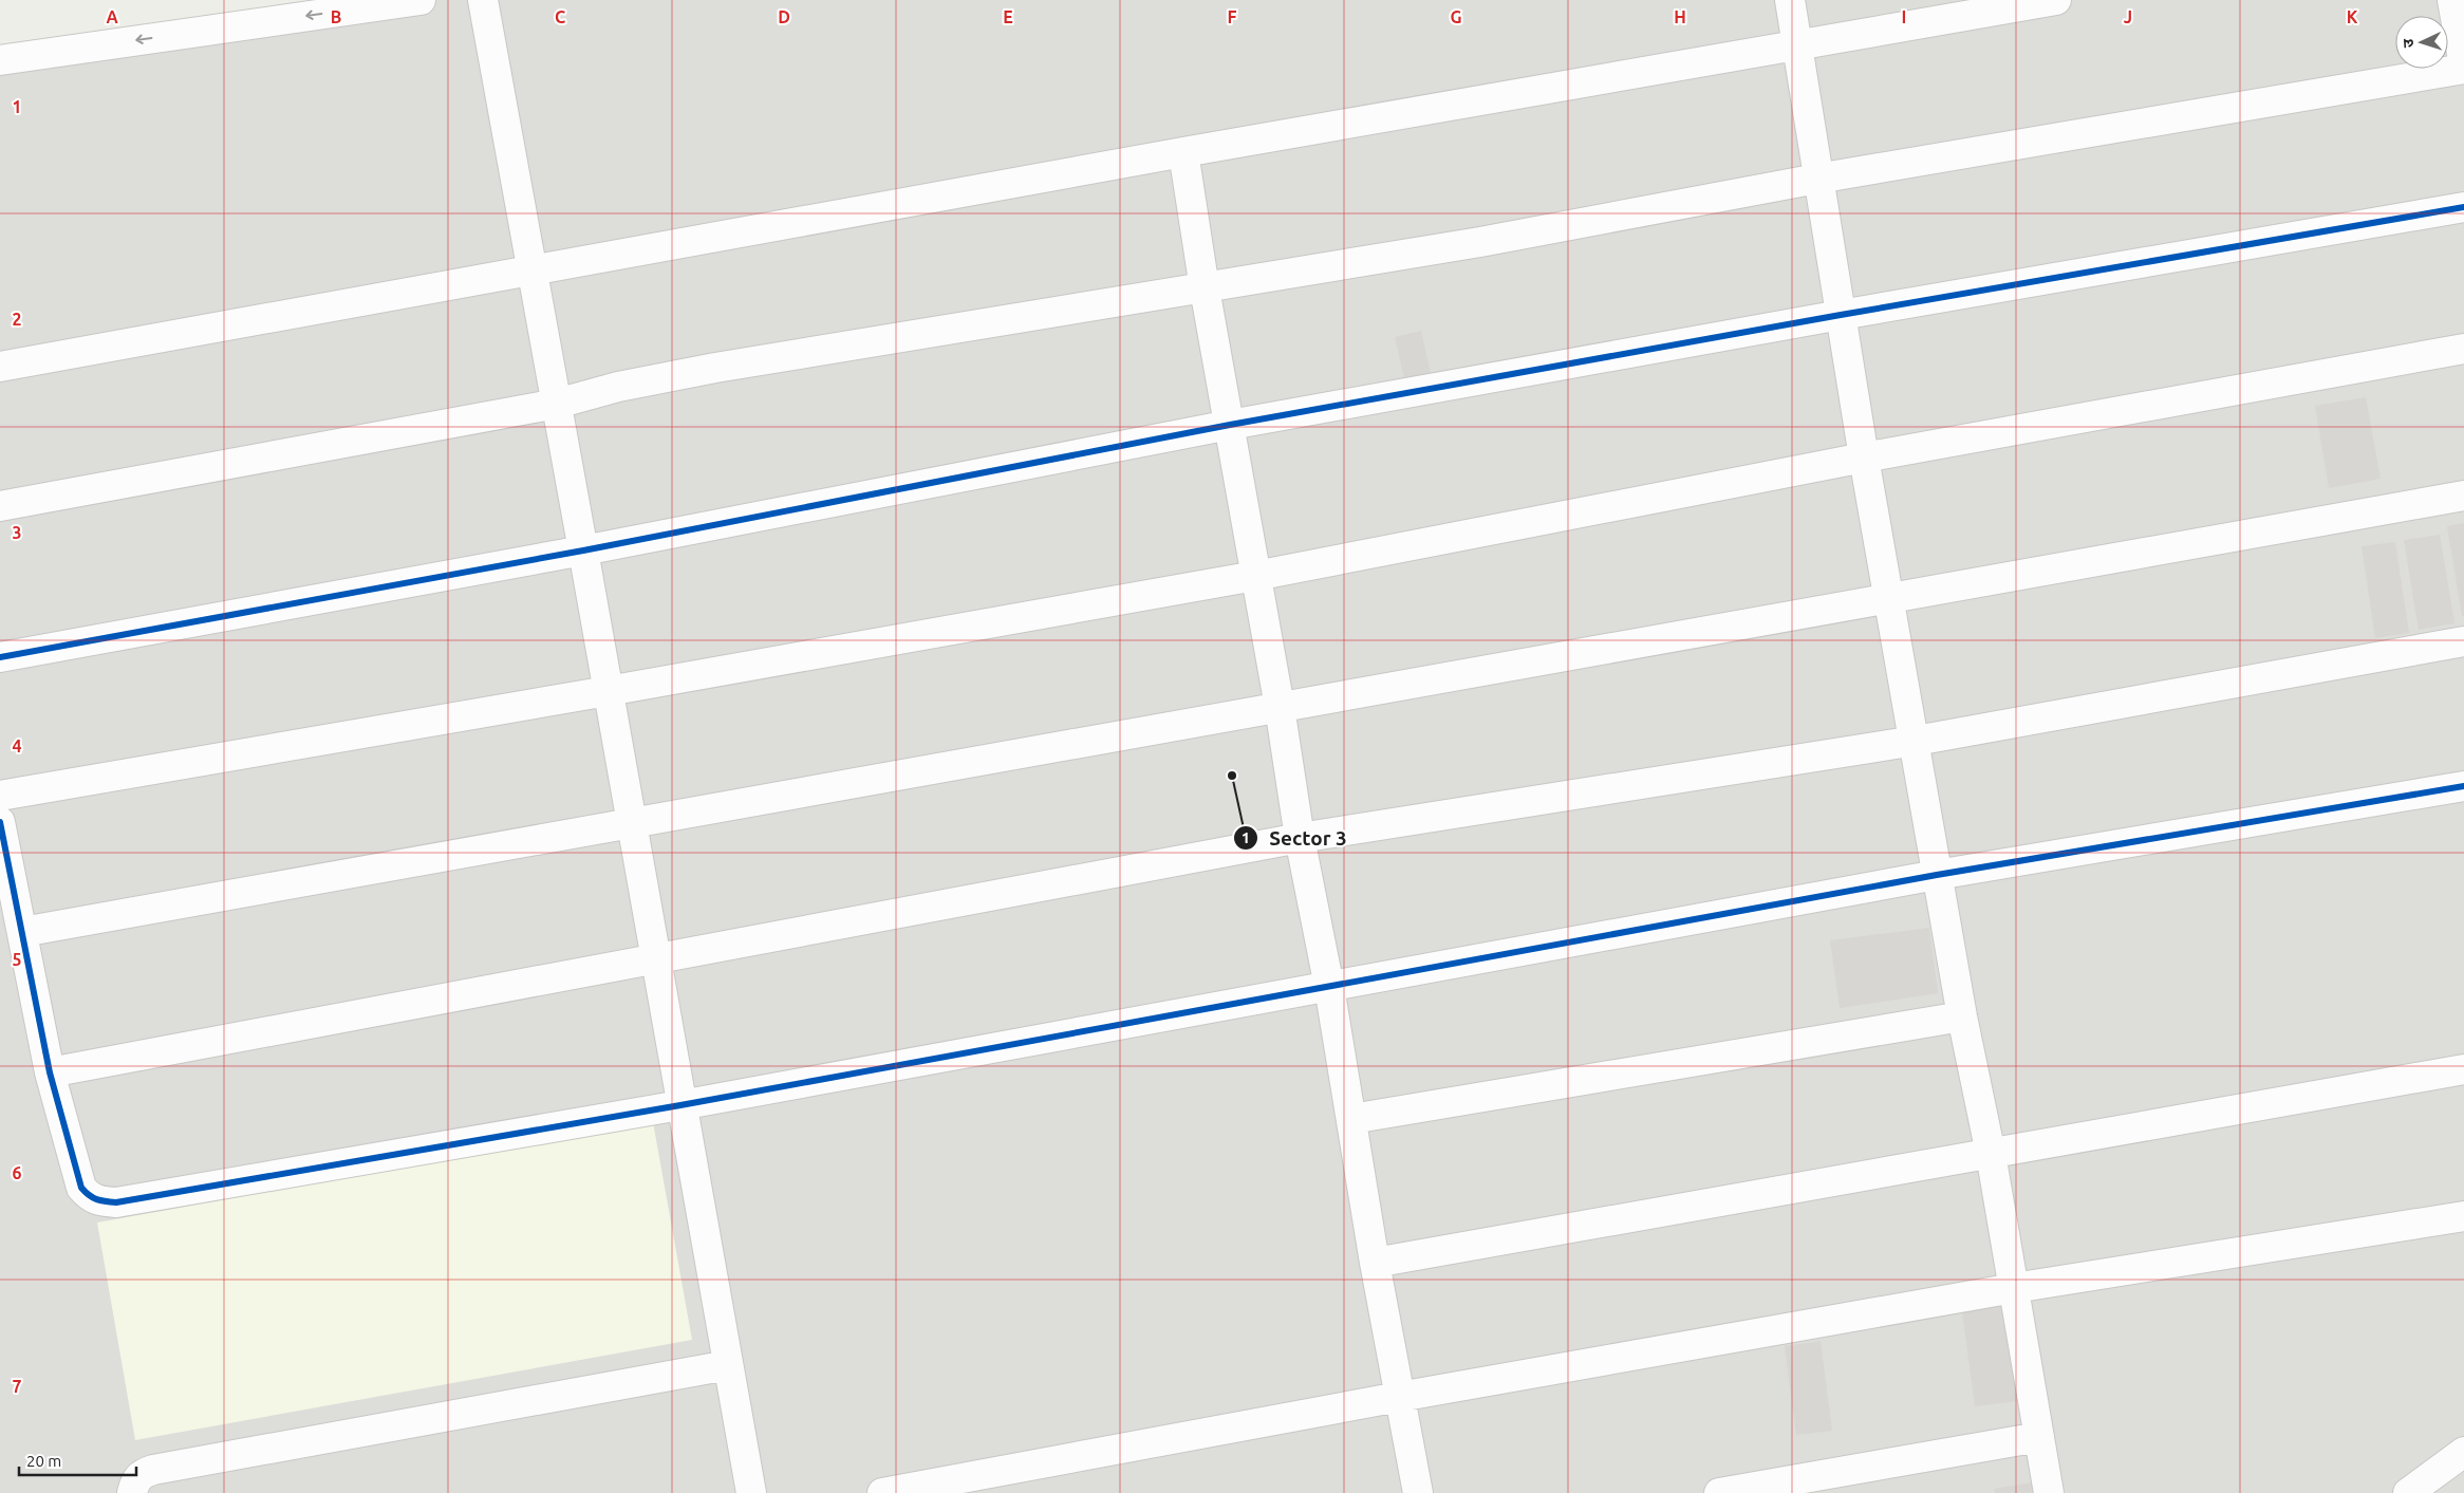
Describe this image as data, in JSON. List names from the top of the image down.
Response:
{
  "places": ["Sector 3"],
  "scale_bar": "20 m",
  "north": "left",
  "grid": {
    "columns": [
      "A",
      "B",
      "C",
      "D",
      "E",
      "F",
      "G",
      "H",
      "I",
      "J",
      "K"
    ],
    "rows": [
      "1",
      "2",
      "3",
      "4",
      "5",
      "6",
      "7"
    ]
  }
}
